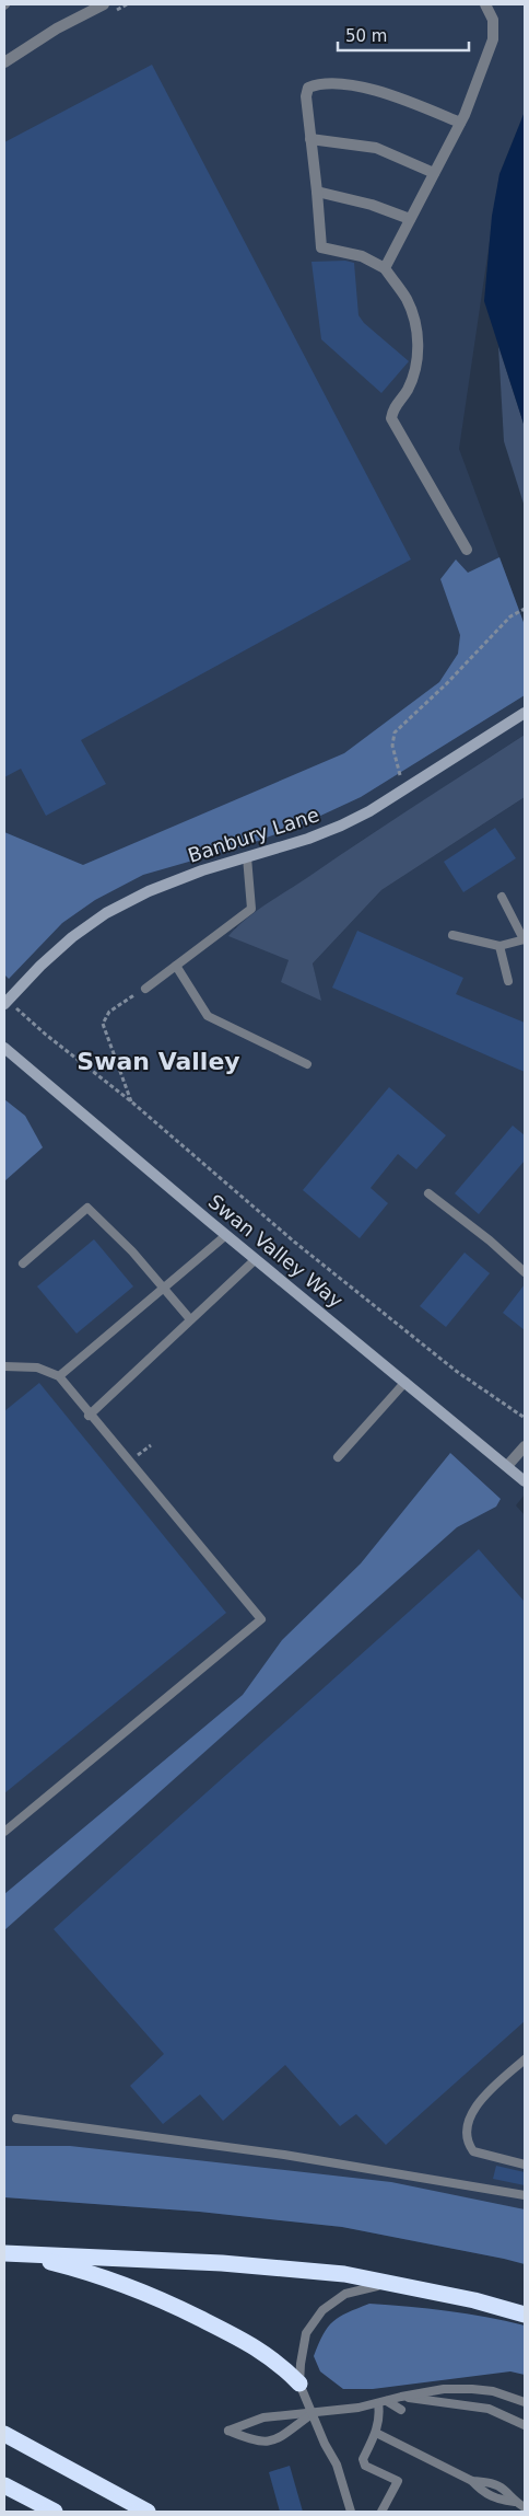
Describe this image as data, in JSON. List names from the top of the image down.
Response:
{
  "streets": {
    "street": ["Banbury Lane", "Swan Valley Way"]
  },
  "districts": ["Swan Valley"],
  "scale_bar": "50 m"
}
